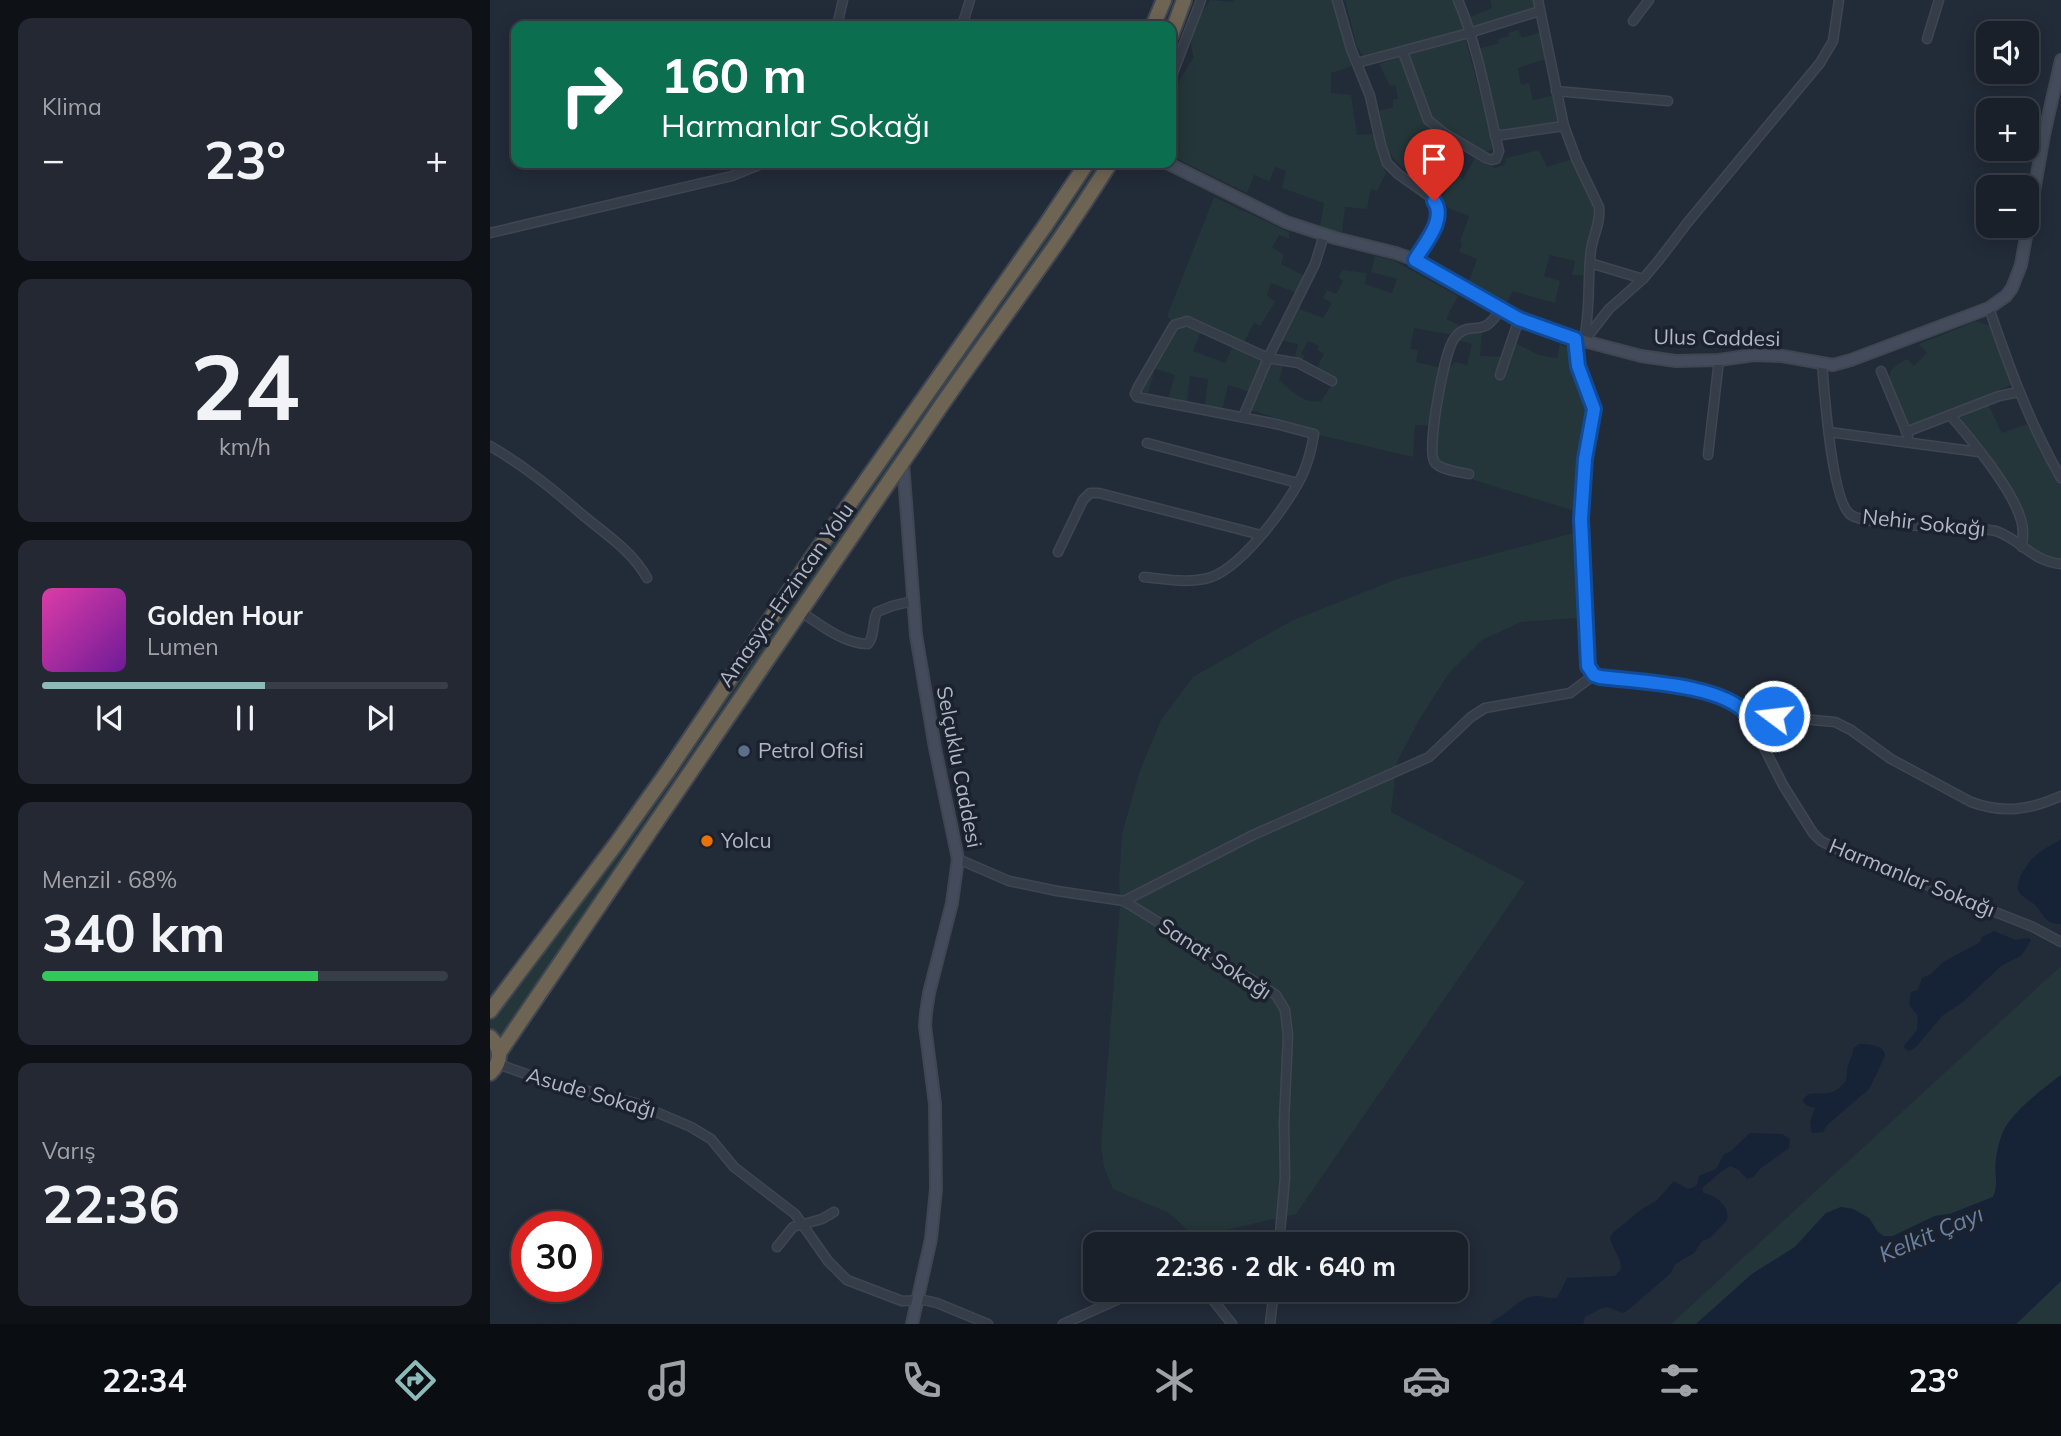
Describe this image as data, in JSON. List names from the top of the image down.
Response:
{
  "streets": {
    "highway": ["Amasya-Erzincan Yolu"],
    "street": [
      "Ulus Caddesi",
      "Nehir Sokağı",
      "Selçuklu Caddesi",
      "Harmanlar Sokağı",
      "Sanat Sokağı",
      "Asude Sokağı"
    ]
  },
  "crossings": [
    ["Ulus Caddesi", "Nehir Sokağı"],
    ["Amasya-Erzincan Yolu", "Selçuklu Caddesi"],
    ["Amasya-Erzincan Yolu", "Asude Sokağı"],
    ["Selçuklu Caddesi", "Sanat Sokağı"],
    ["Selçuklu Caddesi", "Asude Sokağı"]
  ],
  "water": ["Kelkit Çayı"],
  "places": ["Petrol Ofisi", "Yolcu"],
  "page": {
    "tile": [
      "Klima",
      ["24", "km/h"],
      ["Menzil · 68%", "340 km"],
      ["Varış", "22:36"]
    ],
    "map_buttons": ["+", "−"],
    "turn": ["160 m", "Harmanlar Sokağı"],
    "heat": ["−", "23°", "+"],
    "song": ["Golden Hour", "Lumen"],
    "limit": "30",
    "trip": "22:36 · 2 dk · 640 m",
    "tabs": ["22:34", "23°"]
  }
}
